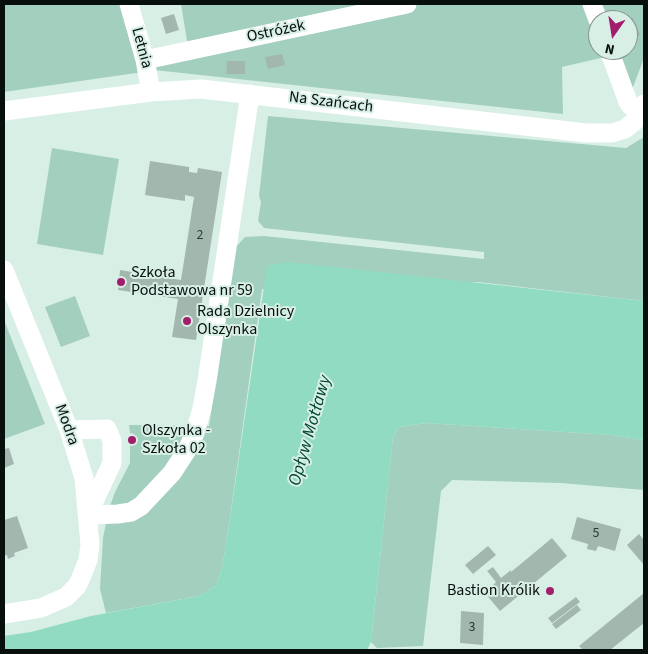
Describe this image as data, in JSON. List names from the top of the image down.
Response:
{
  "streets": {
    "street": [
      "Ostróżek",
      "Letnia",
      "Na Szańcach",
      "Modra"
    ]
  },
  "crossings": [
    ["Ostróżek", "Letnia"],
    ["Letnia", "Na Szańcach"]
  ],
  "water": ["Opływ Motławy"],
  "places": [
    "Szkoła Podstawowa nr 59",
    "Rada Dzielnicy Olszynka",
    "Olszynka - Szkoła 02",
    "Bastion Królik"
  ],
  "house_numbers": ["2", "5", "3"],
  "north": "bottom"
}
